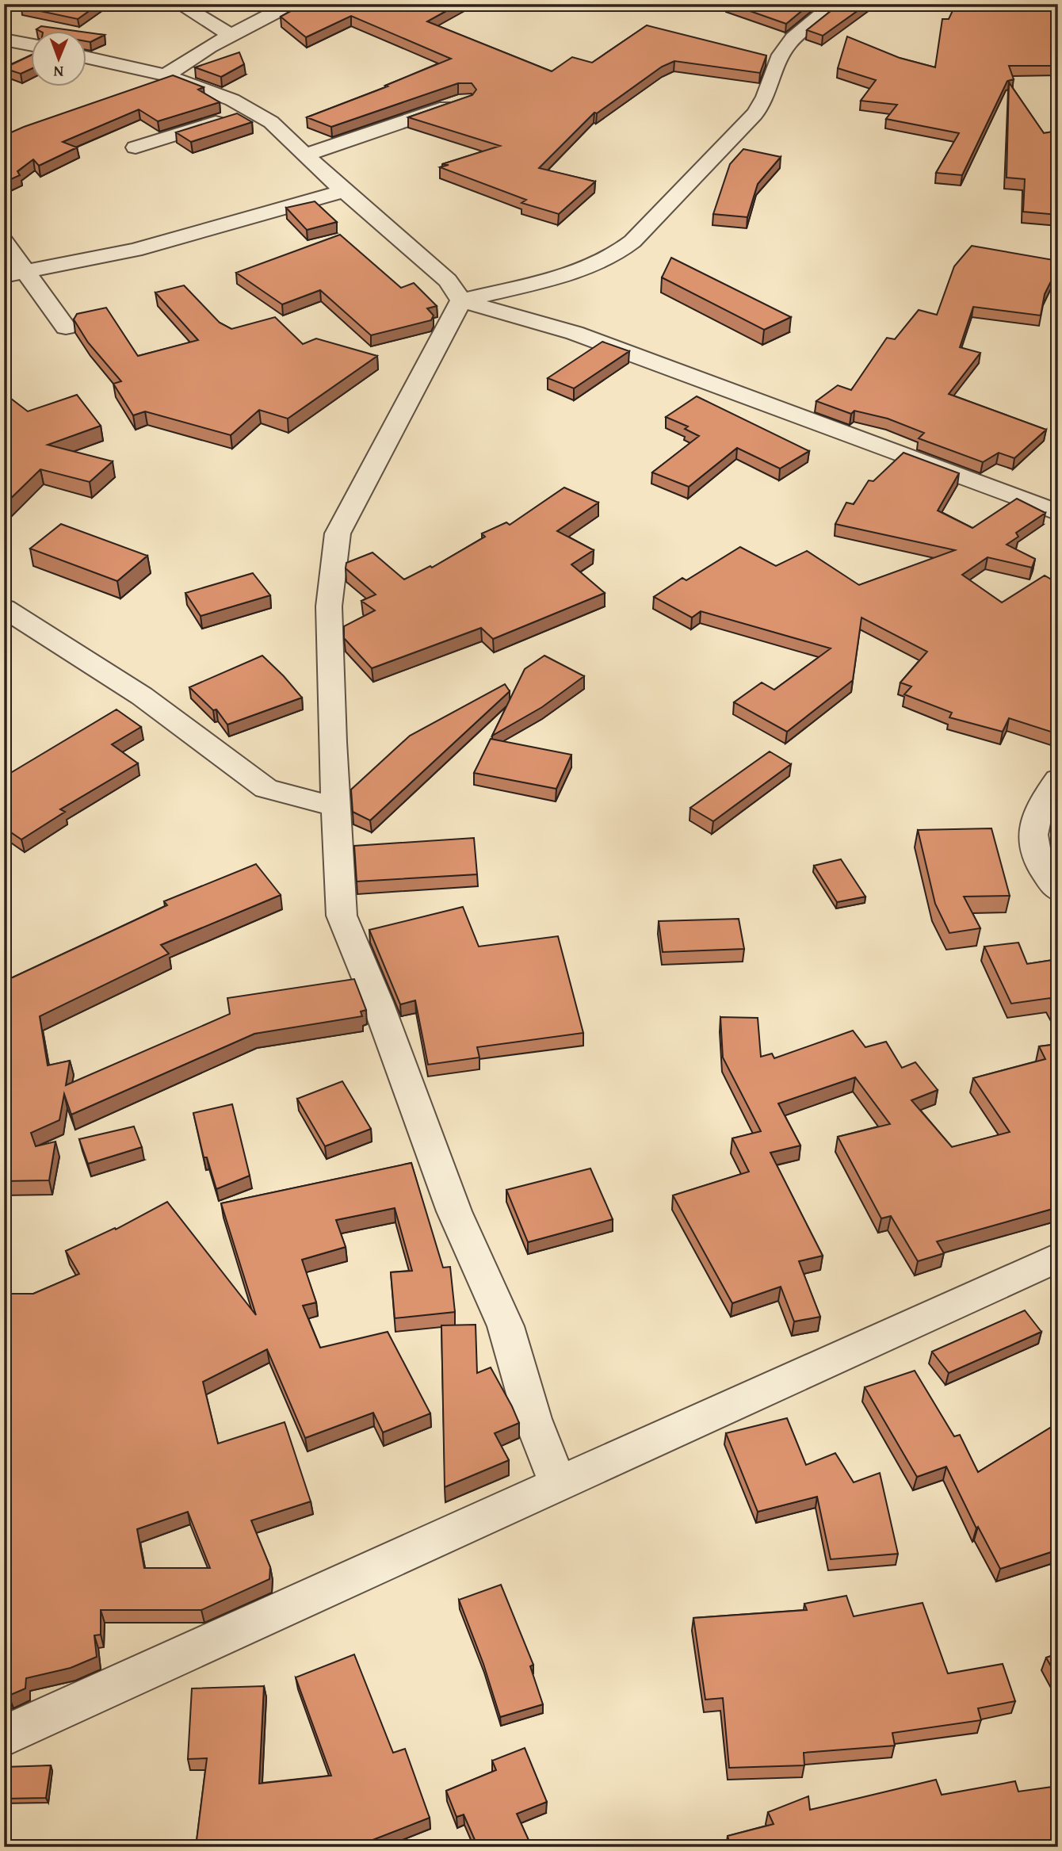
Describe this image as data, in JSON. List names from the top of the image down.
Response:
{
  "north": "bottom"
}
